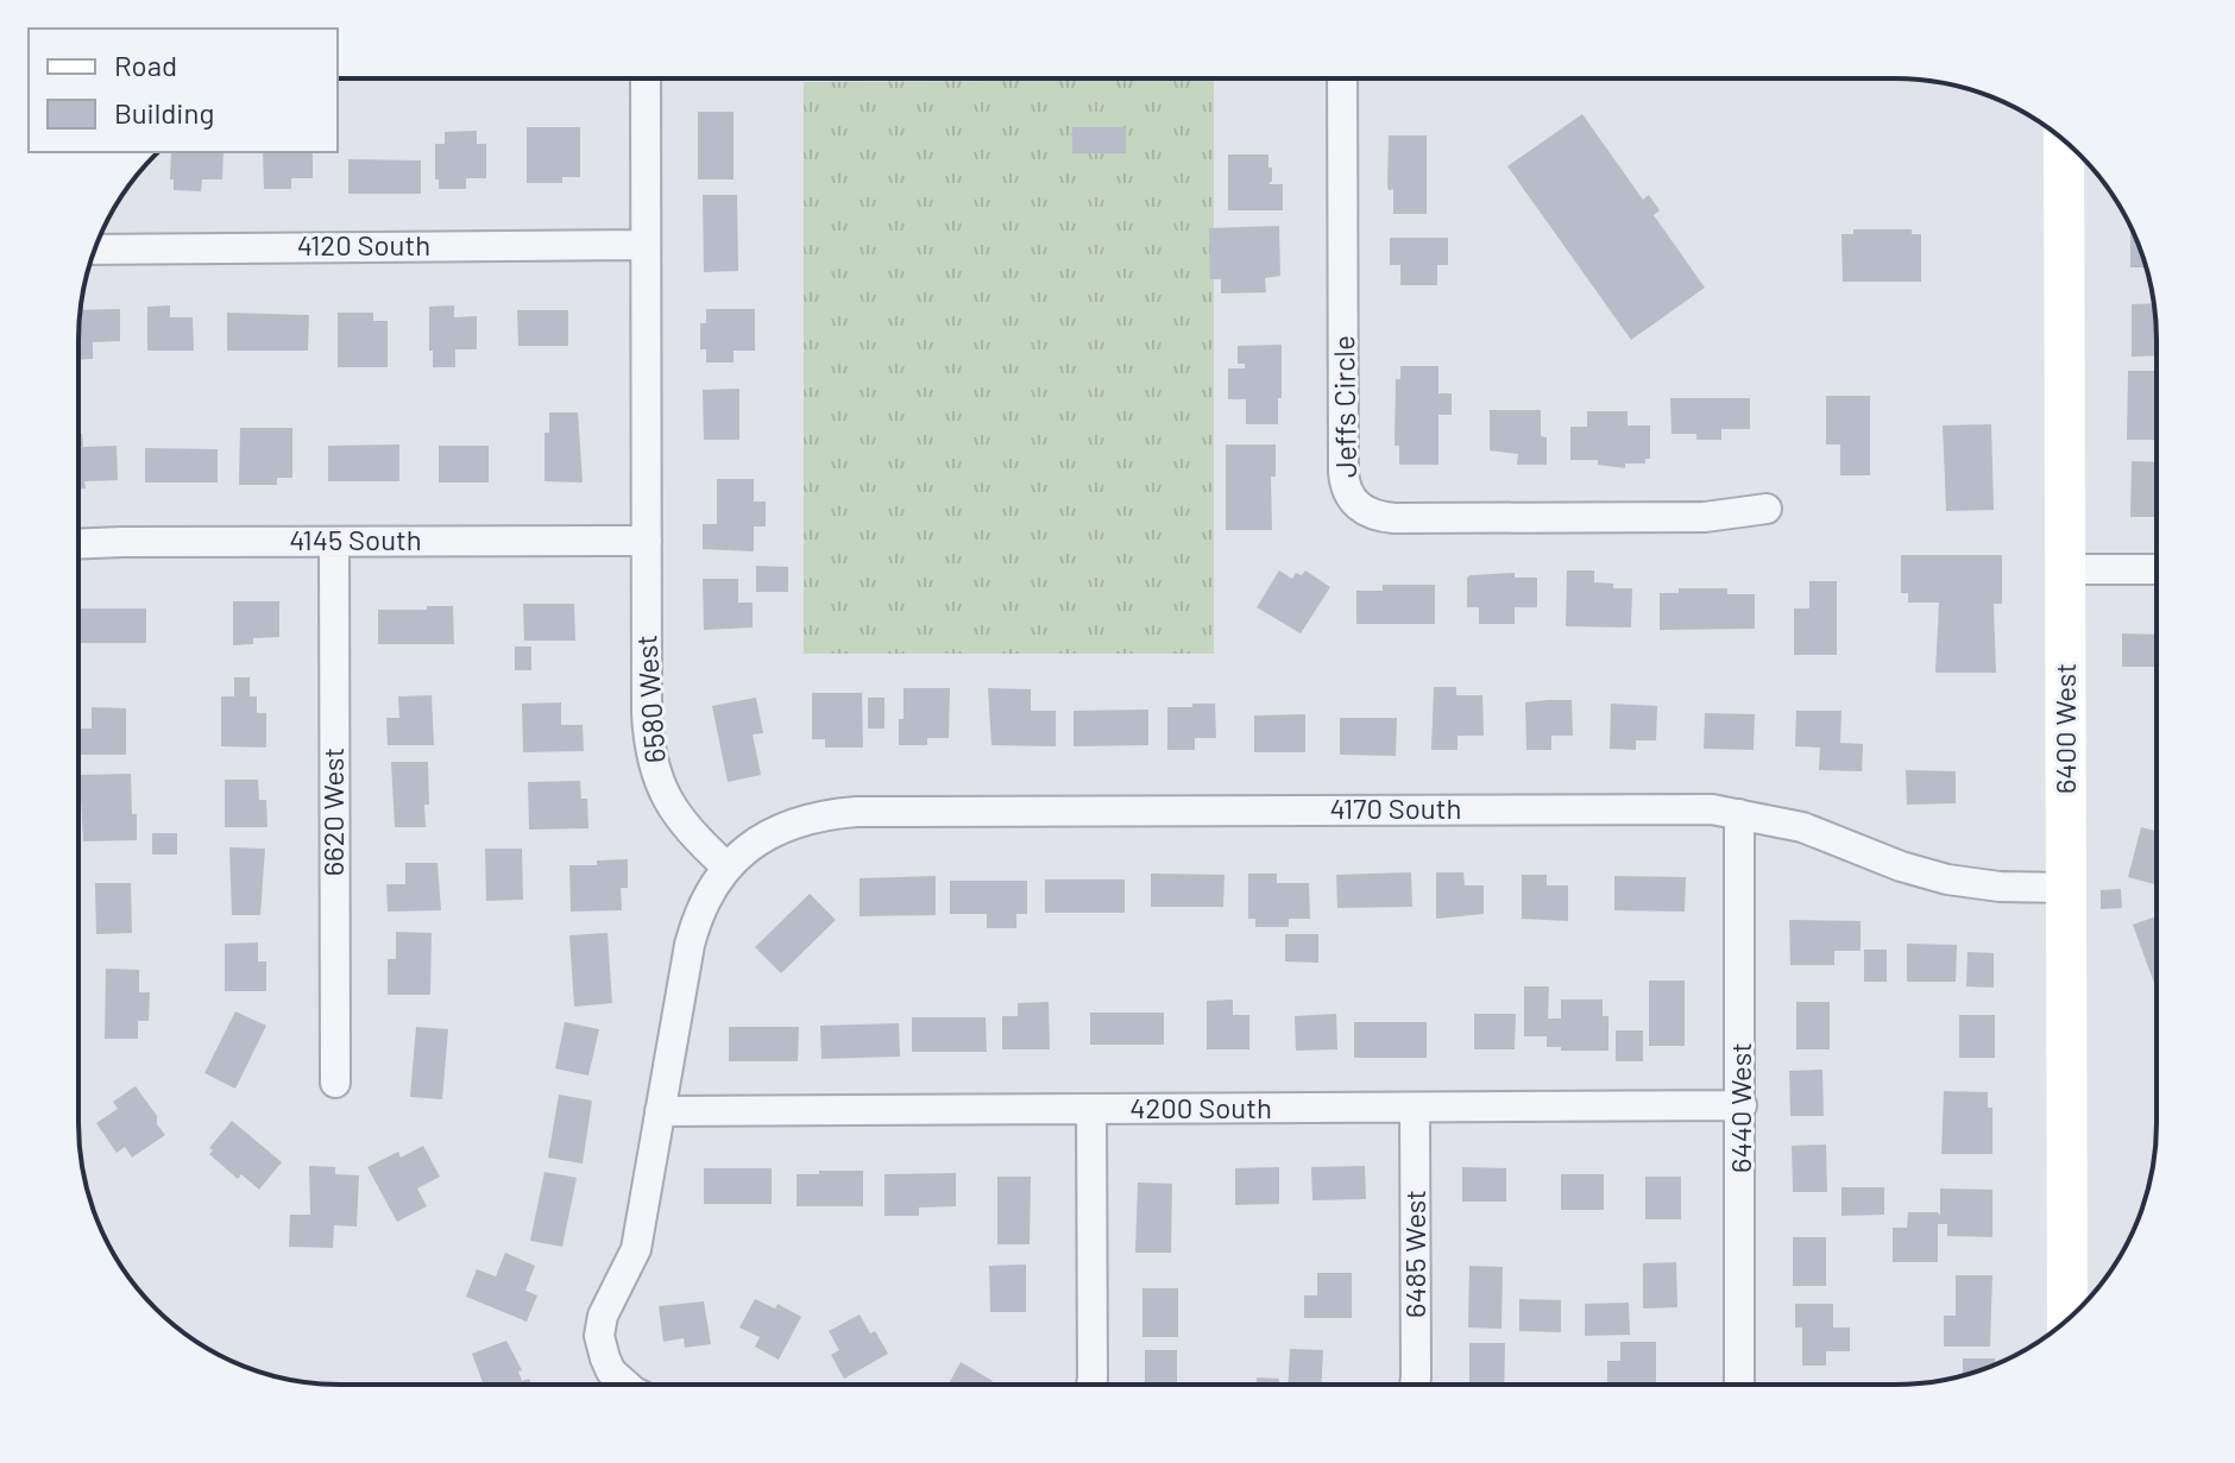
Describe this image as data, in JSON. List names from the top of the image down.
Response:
{
  "streets": {
    "street": [
      "4120 South",
      "Jeffs Circle",
      "4145 South",
      "6580 West",
      "6400 West",
      "4170 South",
      "6620 West",
      "6440 West",
      "4200 South",
      "6485 West"
    ]
  },
  "crossings": [
    ["4120 South", "6580 West"],
    ["4145 South", "6580 West"],
    ["4145 South", "6620 West"],
    ["6580 West", "4170 South"],
    ["6400 West", "4170 South"],
    ["4170 South", "6440 West"],
    ["6440 West", "4200 South"],
    ["4200 South", "6485 West"]
  ],
  "legend": ["Road", "Building"]
}
